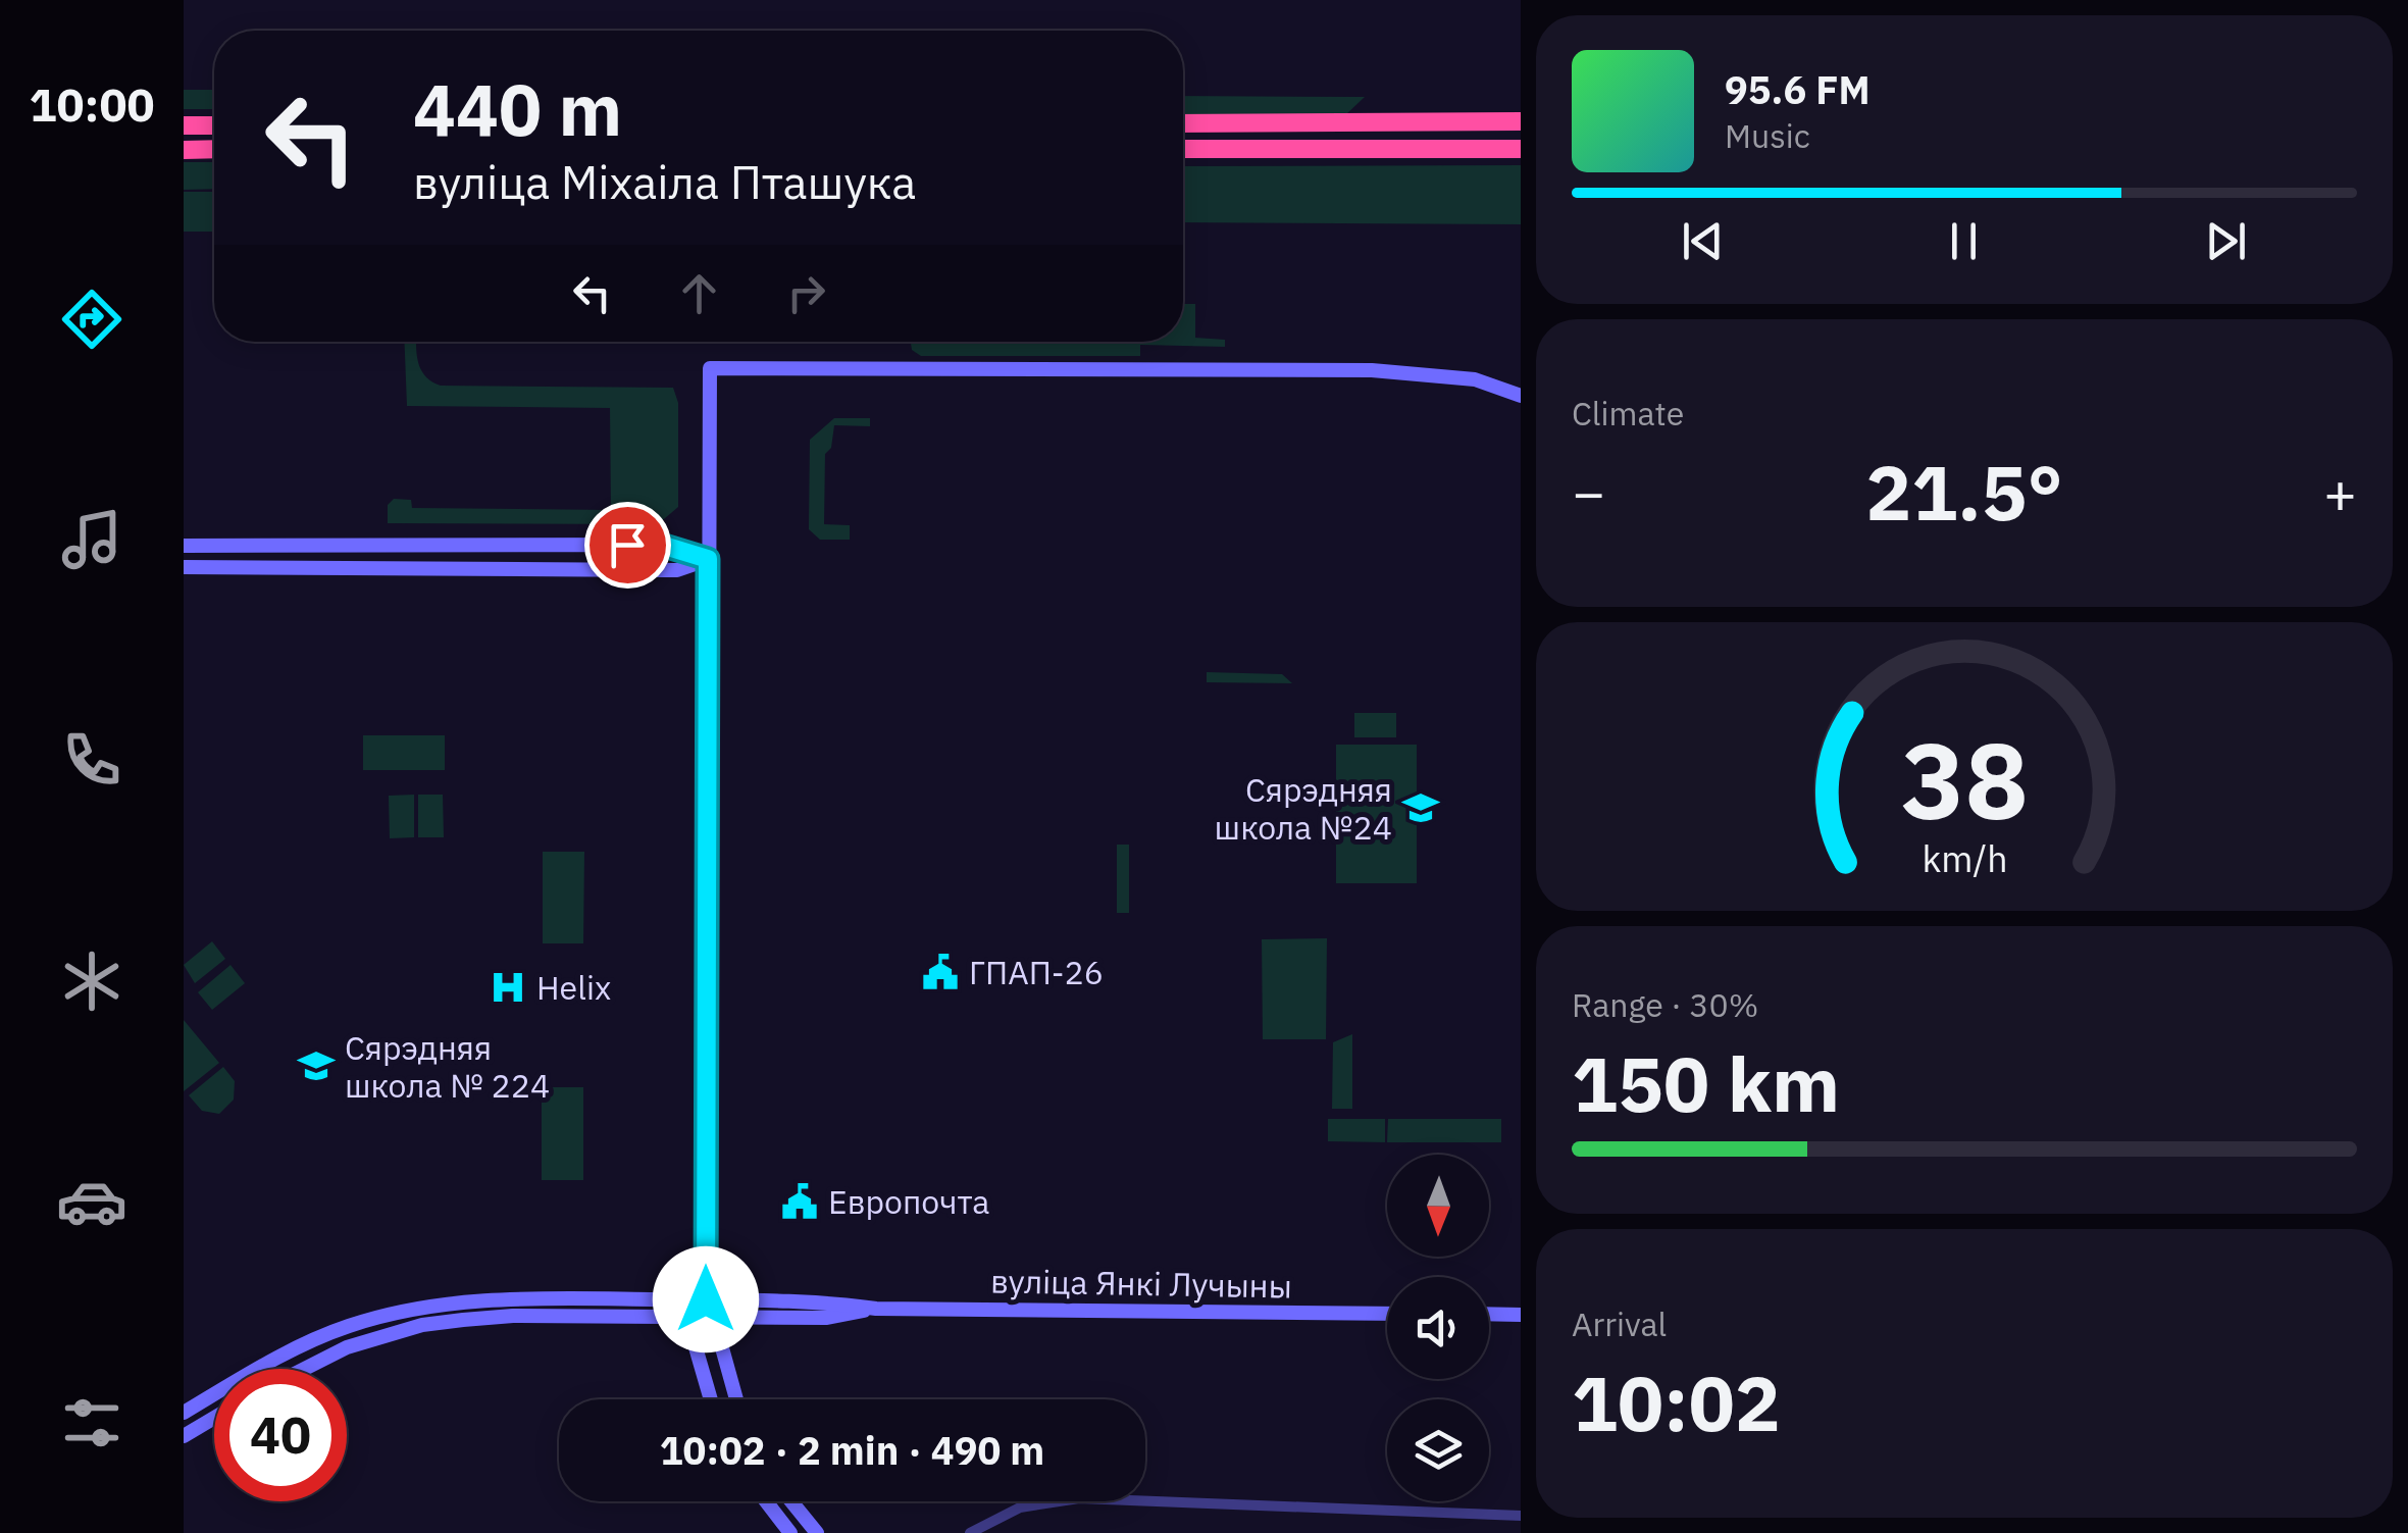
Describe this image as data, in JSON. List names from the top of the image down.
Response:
{
  "streets": {
    "street": ["вуліца Янкі Лучыны"]
  },
  "places": {
    "school or university": ["Сярэдняя школа №24", "Сярэдняя школа № 224"],
    "public building": ["ГПАП-26", "Европочта"],
    "hospital": ["Helix"]
  },
  "north": "bottom",
  "page": {
    "tabs": "10:00",
    "turn": ["440 m", "вуліца Міхаіла Пташука"],
    "song": ["95.6 FM", "Music"],
    "tile": [
      "Climate",
      ["Range · 30%", "150 km"],
      ["Arrival", "10:02"]
    ],
    "heat": ["−", "21.5°", "+"],
    "limit": "40",
    "trip": "10:02 · 2 min · 490 m",
    "gauge": ["38", "km/h"]
  }
}
